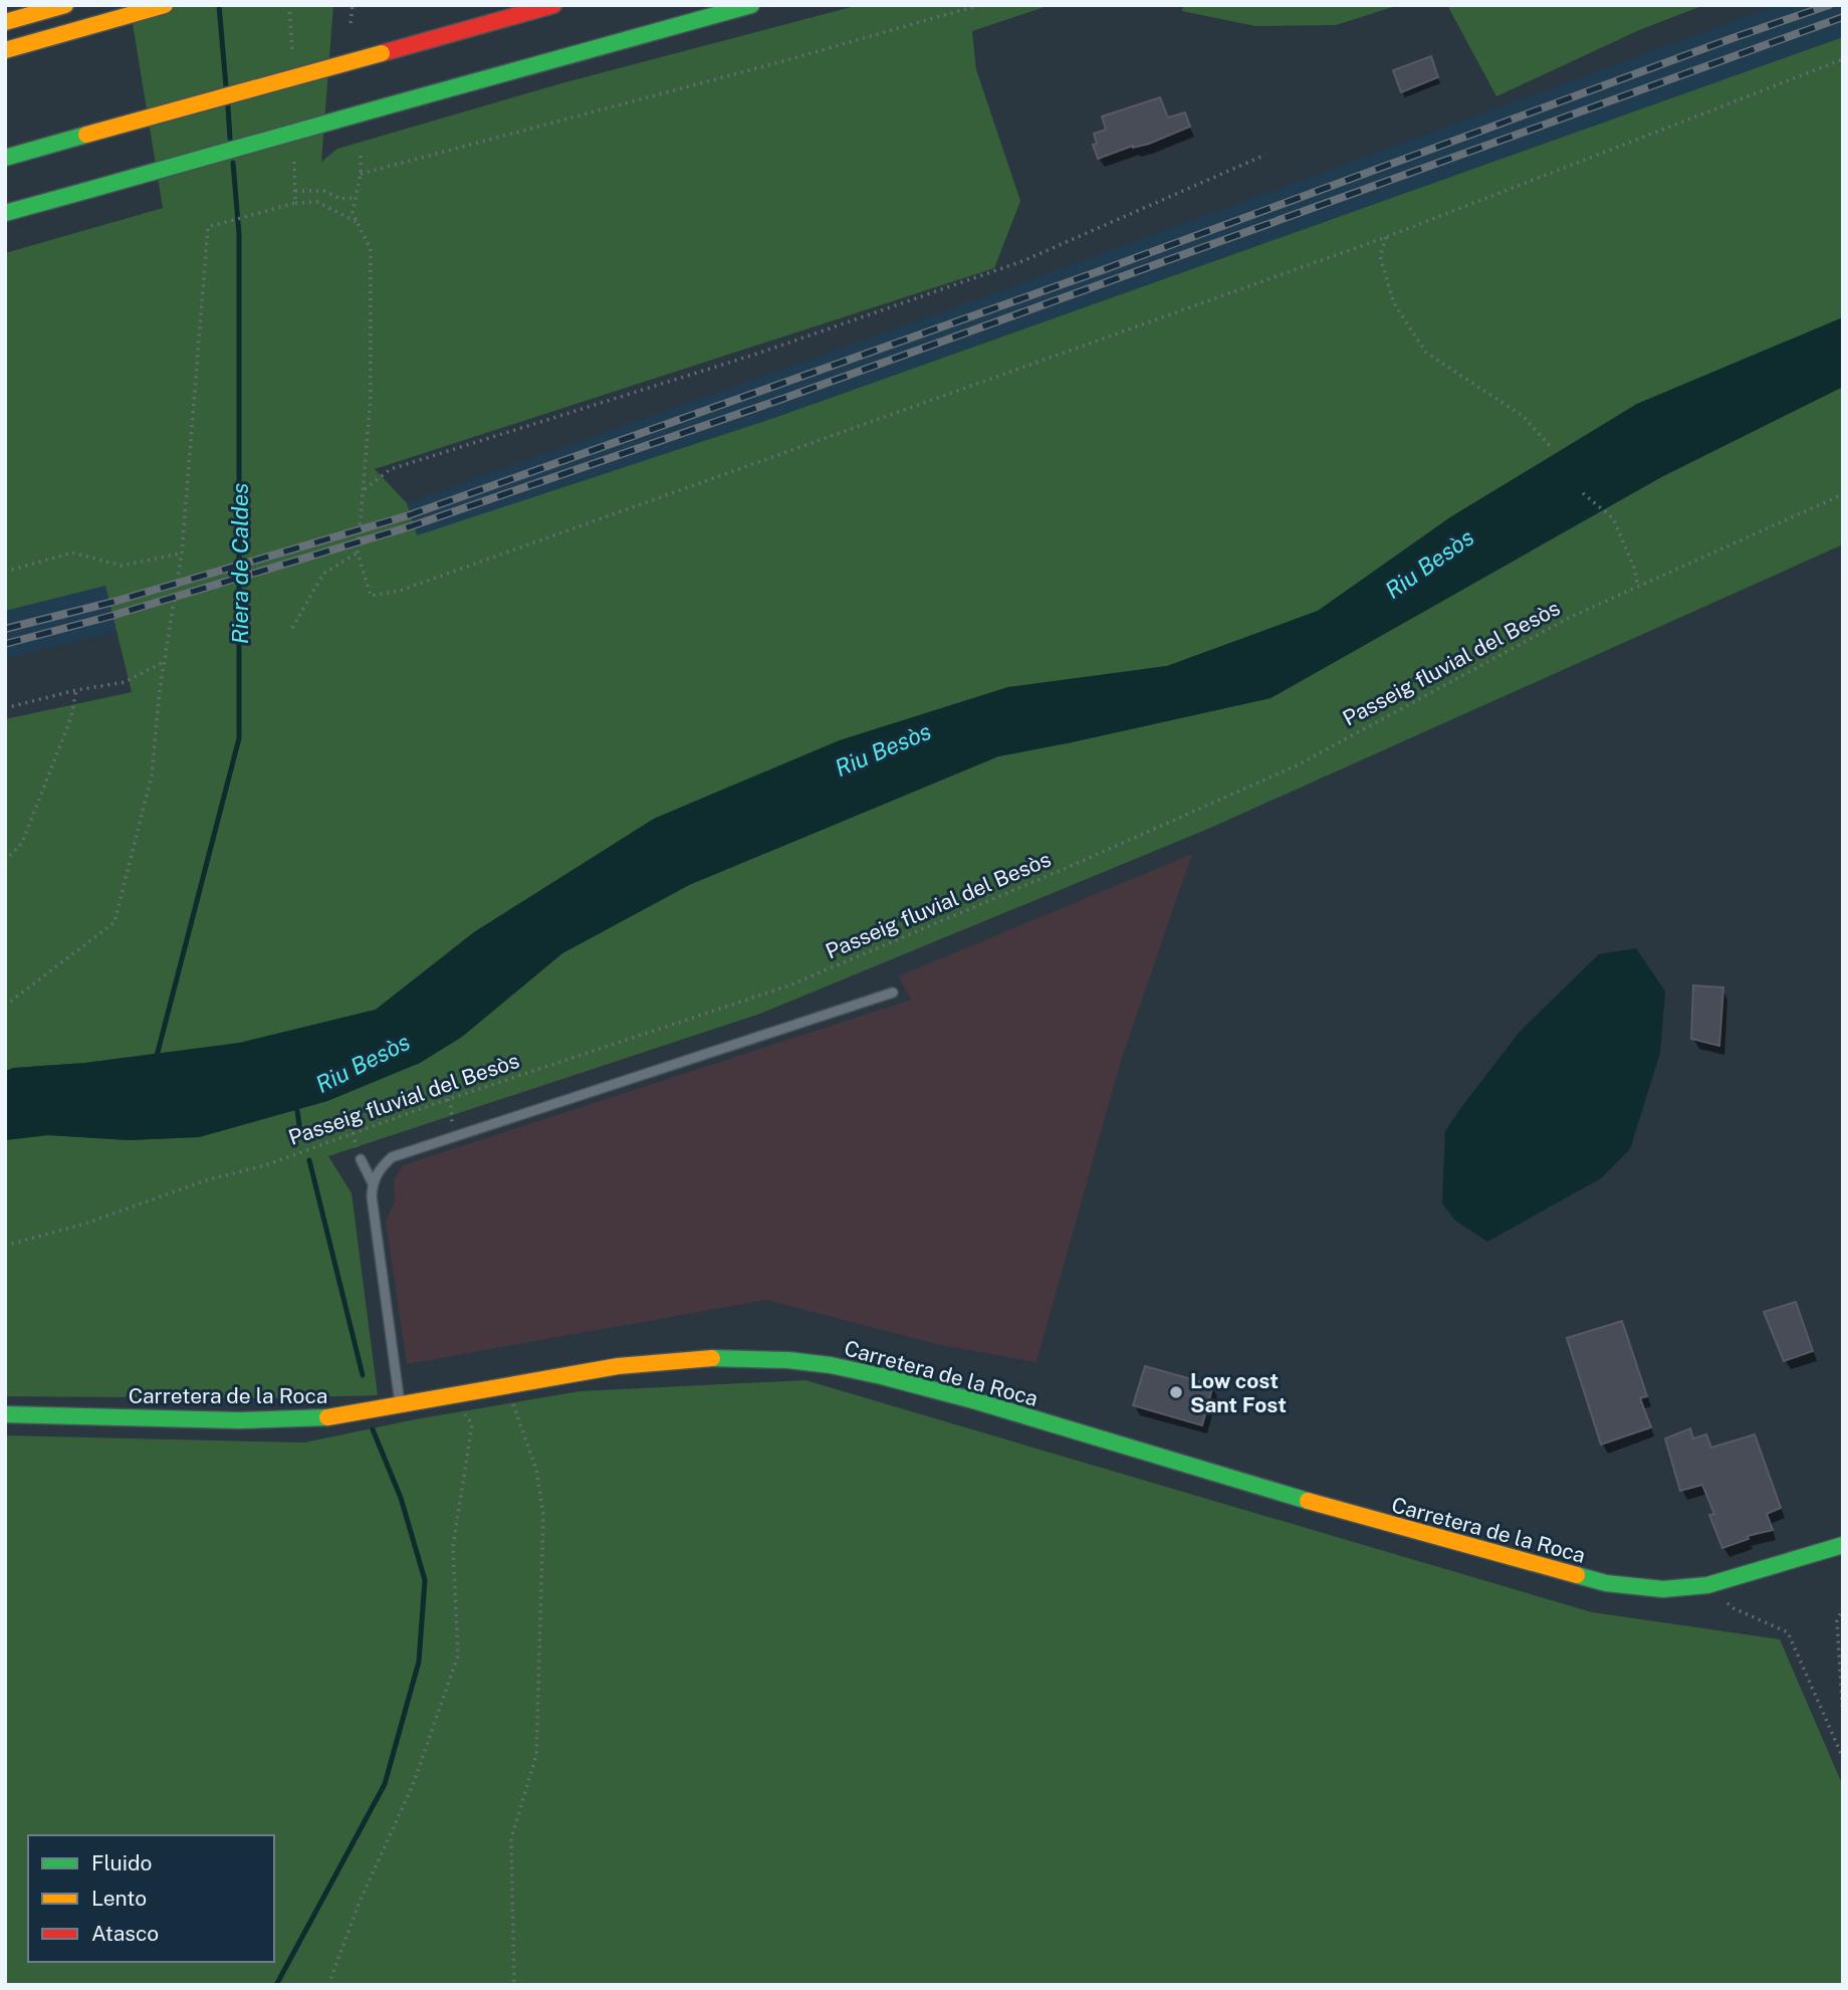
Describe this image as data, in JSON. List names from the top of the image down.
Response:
{
  "streets": {
    "main road": ["Carretera de la Roca"],
    "path": ["Passeig fluvial del Besòs"]
  },
  "water": ["Riera de Caldes", "Riu Besòs"],
  "places": ["Low cost Sant Fost"],
  "legend": ["Fluido", "Lento", "Atasco"]
}
